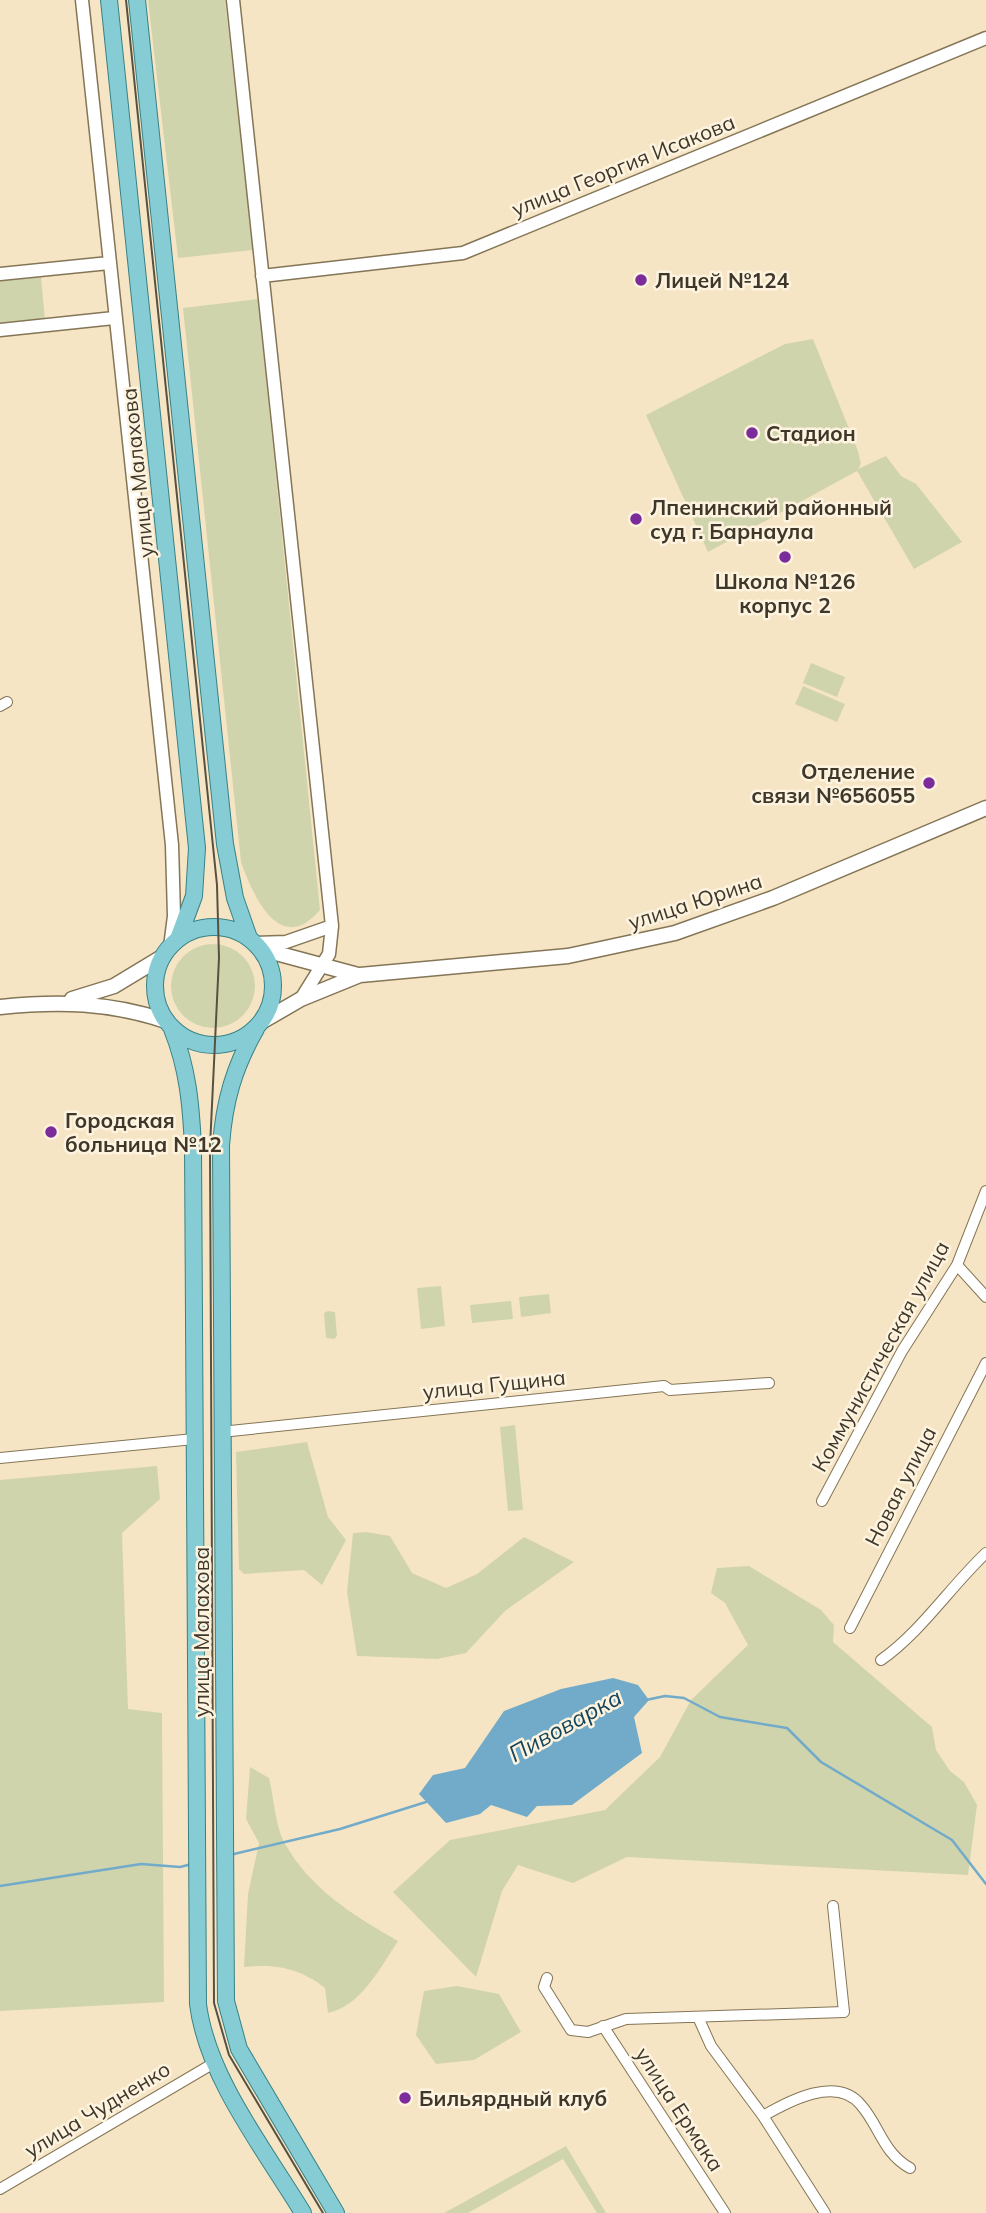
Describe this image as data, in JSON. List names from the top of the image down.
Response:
{
  "streets": {
    "main road": ["улица Малахова", "улица Юрина"],
    "street": [
      "улица Георгия Исакова",
      "Коммунистическая улица",
      "улица Гущина",
      "Новая улица",
      "улица Чудненко",
      "улица Ермака"
    ]
  },
  "crossings": [
    ["улица Малахова", "улица Юрина"],
    ["улица Малахова", "улица Гущина"],
    ["улица Малахова", "улица Чудненко"]
  ],
  "water": ["Пивоварка"],
  "places": [
    "Лицей №124",
    "Стадион",
    "Лпенинский районный суд г. Барнаула",
    "Школа №126 корпус 2",
    "Отделение связи №656055",
    "Городская больница №12",
    "Бильярдный клуб"
  ]
}
